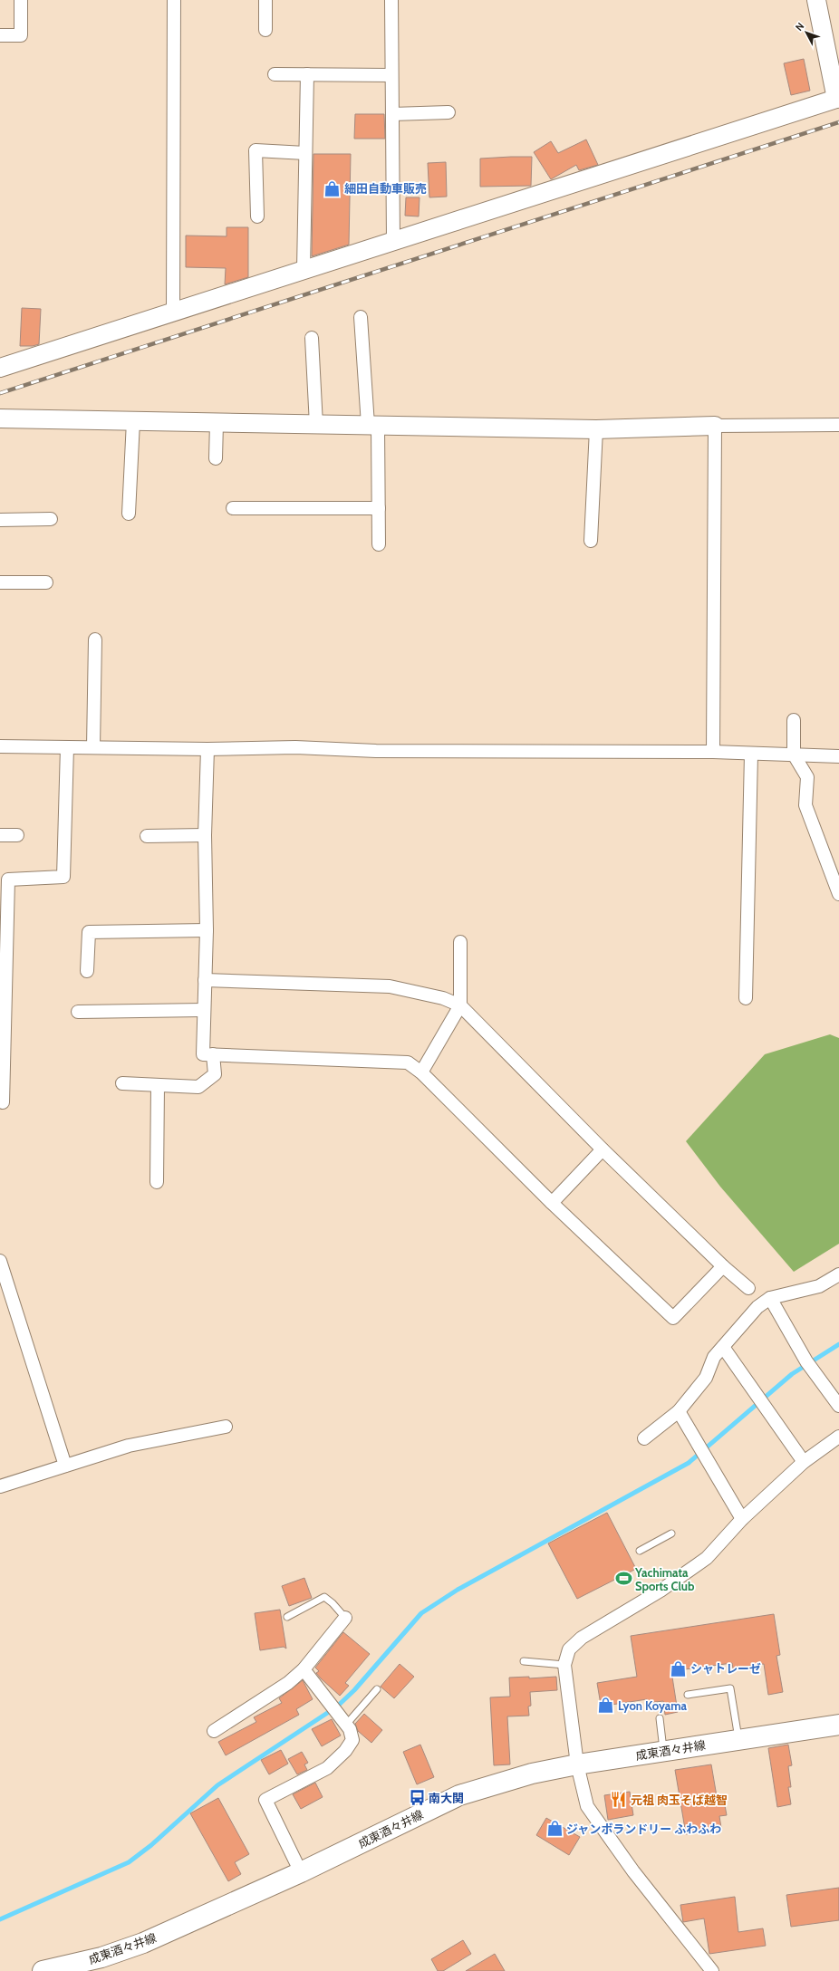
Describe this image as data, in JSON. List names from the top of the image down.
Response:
{
  "streets": {
    "main road": ["成東酒々井線"]
  },
  "places": {
    "shop": [
      "細田自動車販売",
      "シャトレーゼ",
      "Lyon Koyama",
      "ジャンボランドリー ふわふわ"
    ],
    "sports": ["Yachimata Sports Club"],
    "bus stop": ["南大関"],
    "restaurant": ["元祖 肉玉そば越智"]
  },
  "north": "top left"
}
